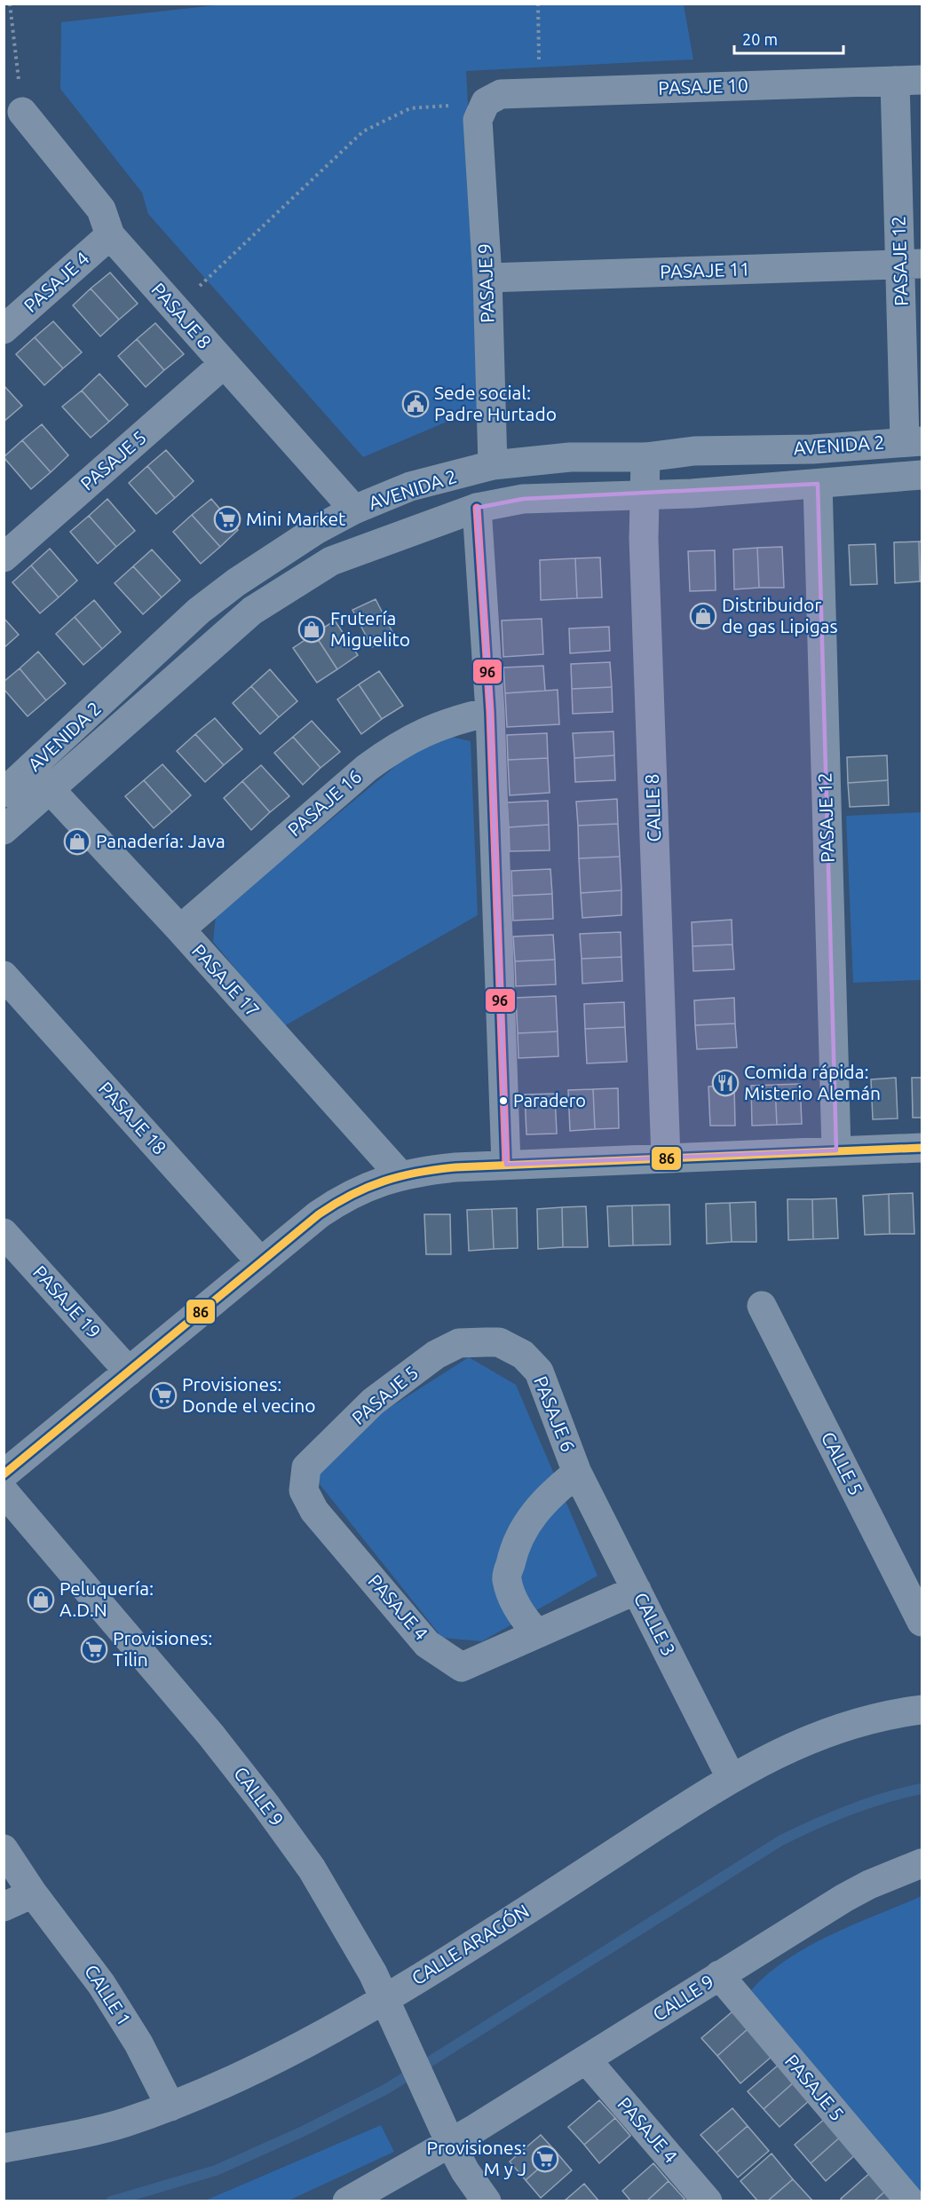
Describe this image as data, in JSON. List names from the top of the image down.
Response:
{
  "streets": {
    "street": [
      "PASAJE 10",
      "PASAJE 12",
      "PASAJE 11",
      "PASAJE 4",
      "PASAJE 9",
      "PASAJE 8",
      "AVENIDA 2",
      "PASAJE 5",
      "PASAJE 16",
      "CALLE 8",
      "PASAJE 17",
      "PASAJE 18",
      "PASAJE 19",
      "PASAJE 6",
      "CALLE 5",
      "CALLE 3",
      "CALLE 9",
      "CALLE ARAGÓN",
      "CALLE 1"
    ]
  },
  "crossings": [
    ["PASAJE 10", "PASAJE 12"],
    ["PASAJE 10", "PASAJE 9"],
    ["PASAJE 12", "PASAJE 11"],
    ["PASAJE 12", "AVENIDA 2"],
    ["PASAJE 11", "PASAJE 9"],
    ["PASAJE 4", "PASAJE 8"],
    ["PASAJE 4", "PASAJE 5"],
    ["PASAJE 4", "CALLE 3"],
    ["PASAJE 4", "CALLE 9"],
    ["PASAJE 9", "AVENIDA 2"],
    ["PASAJE 8", "AVENIDA 2"],
    ["PASAJE 8", "PASAJE 5"],
    ["AVENIDA 2", "CALLE 8"],
    ["AVENIDA 2", "PASAJE 17"],
    ["PASAJE 5", "PASAJE 6"],
    ["PASAJE 5", "CALLE 9"],
    ["PASAJE 16", "PASAJE 17"],
    ["PASAJE 6", "CALLE 3"],
    ["CALLE 3", "CALLE ARAGÓN"],
    ["CALLE 9", "CALLE ARAGÓN"],
    ["CALLE ARAGÓN", "CALLE 1"]
  ],
  "places": {
    "public building": ["Sede social: Padre Hurtado"],
    "supermarket": [
      "Mini Market",
      "Provisiones: Donde el vecino",
      "Provisiones: Tilin",
      "Provisiones: M y J"
    ],
    "shop": [
      "Distribuidor de gas Lipigas",
      "Frutería Miguelito",
      "Panadería: Java",
      "Peluquería: A.D.N"
    ],
    "restaurant": ["Comida rápida: Misterio Alemán"],
    "other": ["Paradero"]
  },
  "lines": ["transit line 96", "transit line 86"],
  "scale_bar": "20 m"
}
